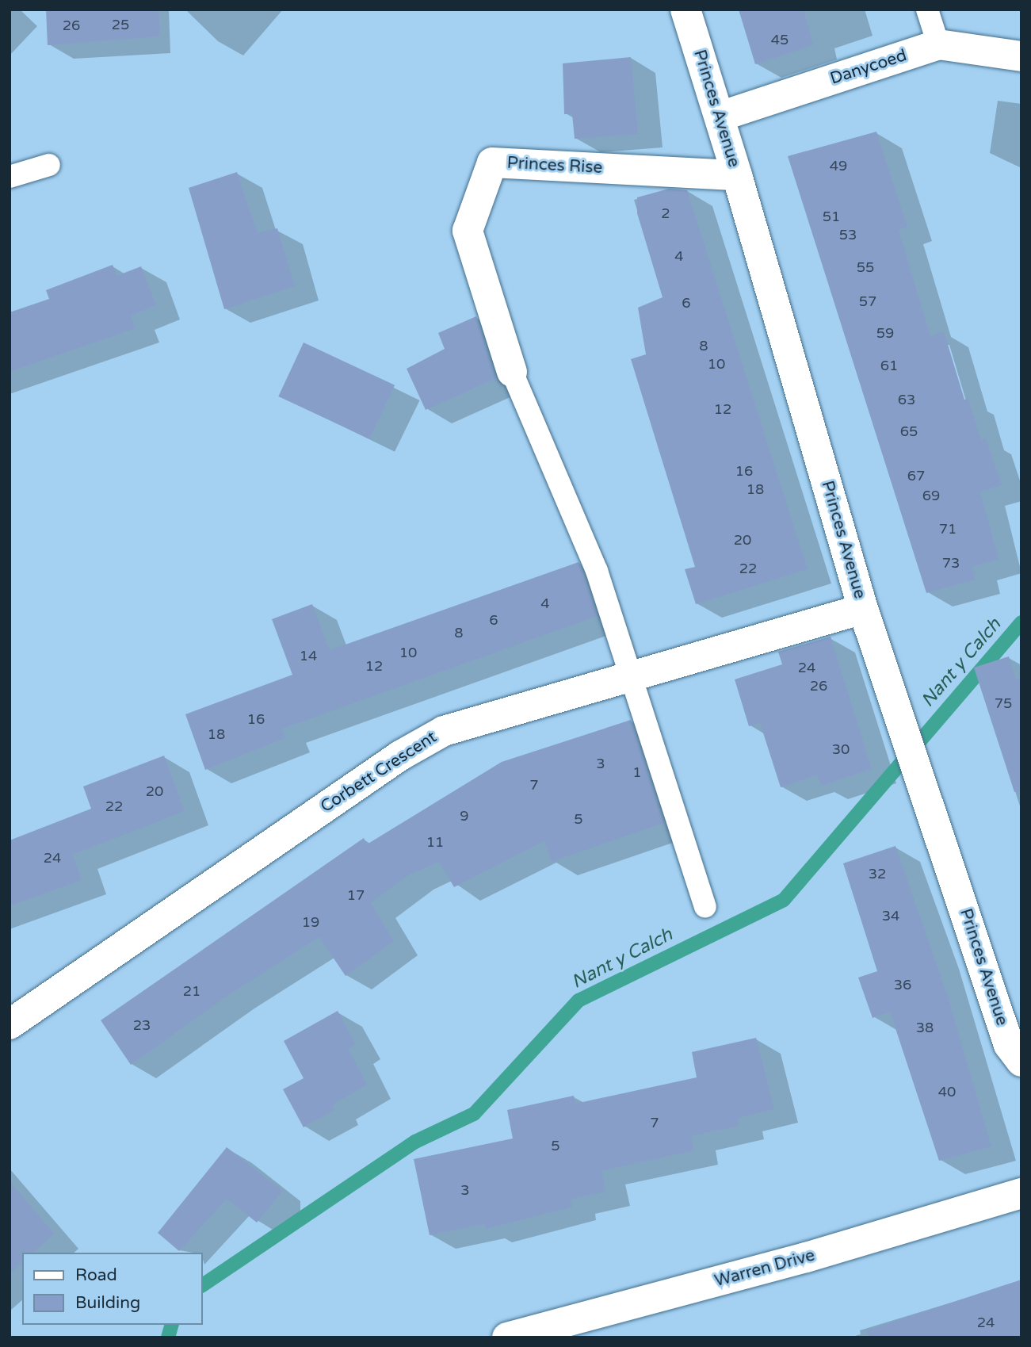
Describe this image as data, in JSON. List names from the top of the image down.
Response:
{
  "streets": {
    "street": [
      "Danycoed",
      "Princes Avenue",
      "Princes Rise",
      "Corbett Crescent",
      "Warren Drive"
    ]
  },
  "crossings": [
    ["Danycoed", "Princes Avenue"],
    ["Princes Avenue", "Princes Rise"],
    ["Princes Avenue", "Corbett Crescent"]
  ],
  "water": ["Nant y Calch"],
  "house_numbers": [
    "25",
    "26",
    "45",
    "49",
    "2",
    "51",
    "53",
    "4",
    "55",
    "57",
    "6",
    "59",
    "8",
    "10",
    "61",
    "63",
    "12",
    "65",
    "16",
    "67",
    "18",
    "69",
    "71",
    "20",
    "73",
    "22",
    "4",
    "6",
    "8",
    "10",
    "14",
    "12",
    "24",
    "26",
    "75",
    "16",
    "18",
    "30",
    "3",
    "1",
    "7",
    "20",
    "22",
    "9",
    "5",
    "11",
    "24",
    "32",
    "17",
    "34",
    "19",
    "36",
    "21",
    "23",
    "38",
    "40",
    "7",
    "5",
    "3",
    "24"
  ],
  "legend": ["Road", "Building"]
}
